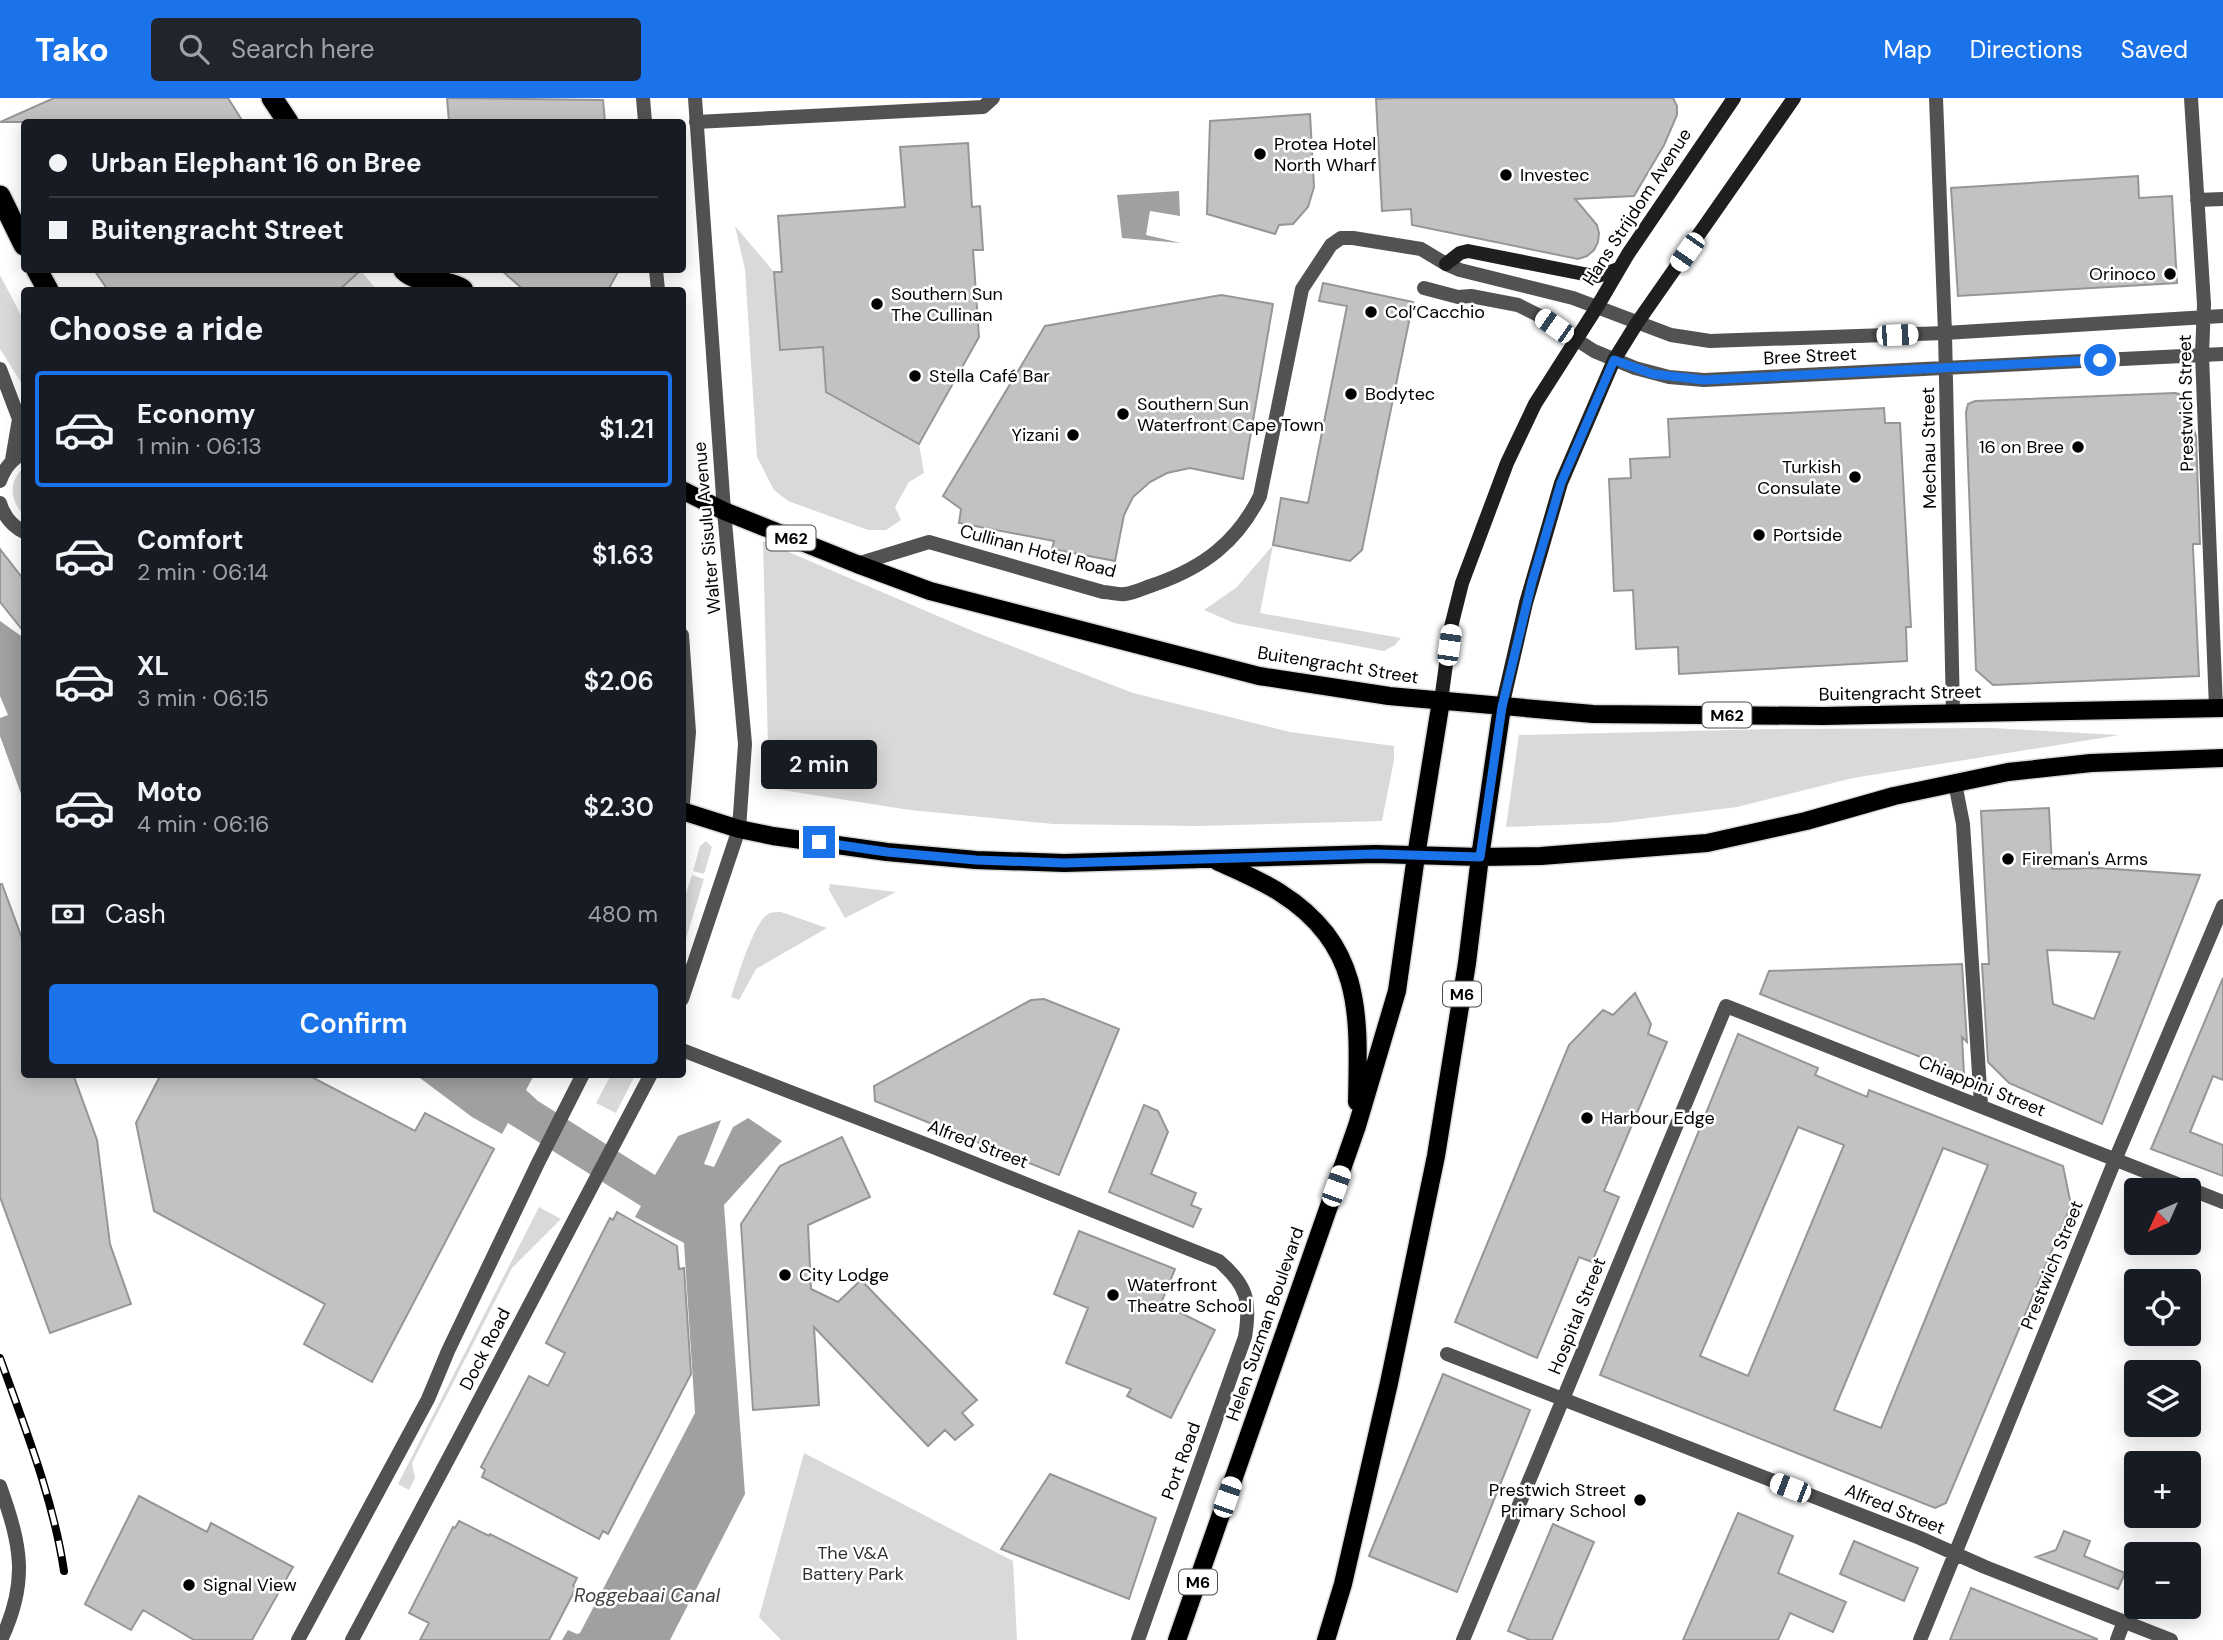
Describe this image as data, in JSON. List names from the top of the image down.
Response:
{
  "streets": {
    "main road": [
      "Hans Strijdom Avenue",
      "M62",
      "Buitengracht Street",
      "M6",
      "Helen Suzman Boulevard"
    ],
    "street": [
      "Bree Street",
      "Prestwich Street",
      "Mechau Street",
      "Walter Sisulu Avenue",
      "Cullinan Hotel Road",
      "Chiappini Street",
      "Alfred Street",
      "Hospital Street",
      "Dock Road",
      "Port Road"
    ]
  },
  "crossings": [
    ["Hans Strijdom Avenue", "Bree Street"],
    ["Hans Strijdom Avenue", "Buitengracht Street"],
    ["Hans Strijdom Avenue", "Helen Suzman Boulevard"],
    ["Bree Street", "Prestwich Street"],
    ["Bree Street", "Mechau Street"],
    ["Bree Street", "Cullinan Hotel Road"],
    ["Prestwich Street", "Buitengracht Street"],
    ["Prestwich Street", "Chiappini Street"],
    ["Prestwich Street", "Alfred Street"],
    ["Mechau Street", "Buitengracht Street"],
    ["Walter Sisulu Avenue", "Buitengracht Street"],
    ["Cullinan Hotel Road", "Buitengracht Street"],
    ["Buitengracht Street", "M6"],
    ["Chiappini Street", "Hospital Street"],
    ["Alfred Street", "Hospital Street"],
    ["Alfred Street", "Port Road"]
  ],
  "water": ["Roggebaai Canal"],
  "parks": ["The V&A Battery Park"],
  "places": [
    "Protea Hotel North Wharf",
    "Investec",
    "Orinoco",
    "Southern Sun The Cullinan",
    "Col’Cacchio",
    "Stella Café Bar",
    "Bodytec",
    "Southern Sun Waterfront Cape Town",
    "Yizani",
    "16 on Bree",
    "Turkish Consulate",
    "Portside",
    "Fireman's Arms",
    "Harbour Edge",
    "City Lodge",
    "Waterfront Theatre School",
    "Prestwich Street Primary School",
    "Signal View"
  ],
  "north": "bottom left",
  "page": {
    "header": "Tako",
    "search": "Search here",
    "nav": ["Map", "Directions", "Saved"],
    "banner": ["Urban Elephant 16 on Bree", "Buitengracht Street"],
    "heading": "Choose a ride",
    "list": [
      {
        "name": "Economy",
        "note": "1 min · 06:13",
        "value": "$1.21"
      },
      {
        "name": "Comfort",
        "note": "2 min · 06:14",
        "value": "$1.63"
      },
      {
        "name": "XL",
        "note": "3 min · 06:15",
        "value": "$2.06"
      },
      {
        "name": "Moto",
        "note": "4 min · 06:16",
        "value": "$2.30"
      }
    ],
    "bubble": "2 min",
    "pay": ["Cash", "480 m"],
    "buttons": "Confirm",
    "map_buttons": ["+", "−"]
  }
}
